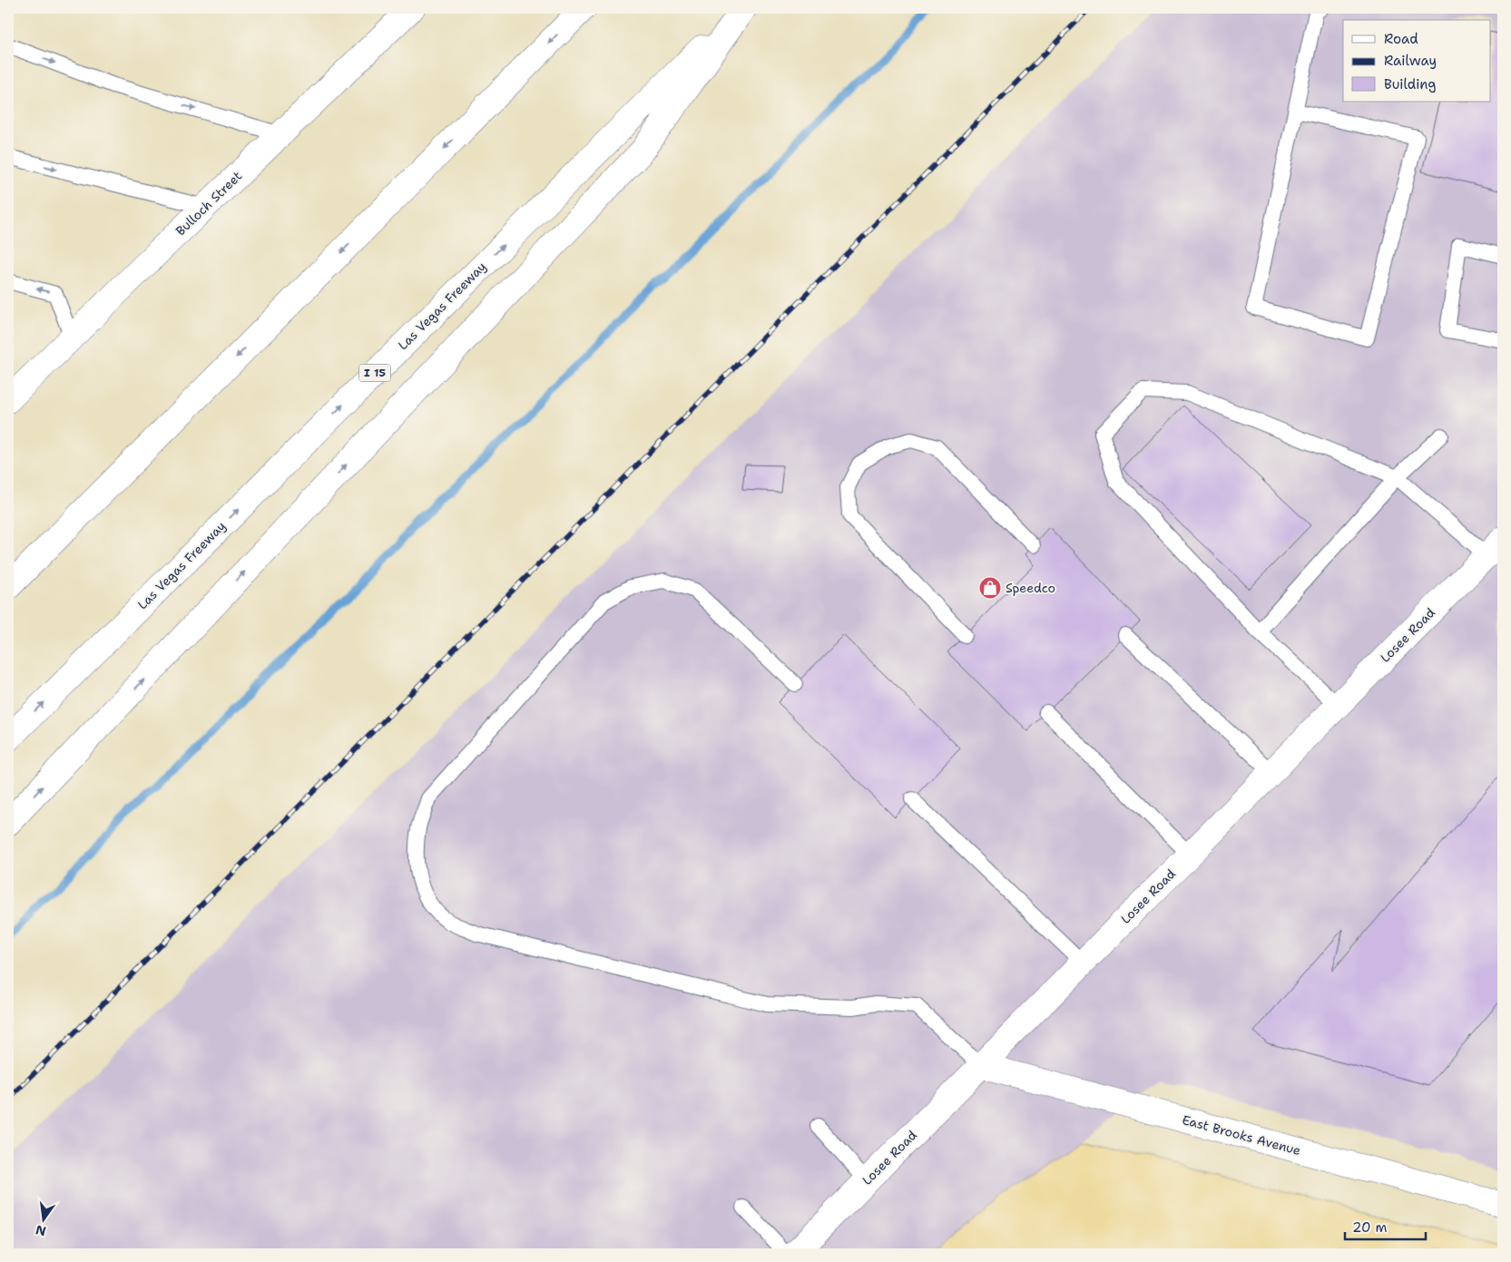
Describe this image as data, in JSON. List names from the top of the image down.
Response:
{
  "streets": {
    "main road": [
      "Bulloch Street",
      "Las Vegas Freeway",
      "I 15",
      "Losee Road",
      "East Brooks Avenue"
    ]
  },
  "crossings": [
    ["Losee Road", "East Brooks Avenue"]
  ],
  "places": {
    "shop": ["Speedco"]
  },
  "legend": ["Road", "Railway", "Building"],
  "scale_bar": "20 m",
  "north": "bottom"
}
